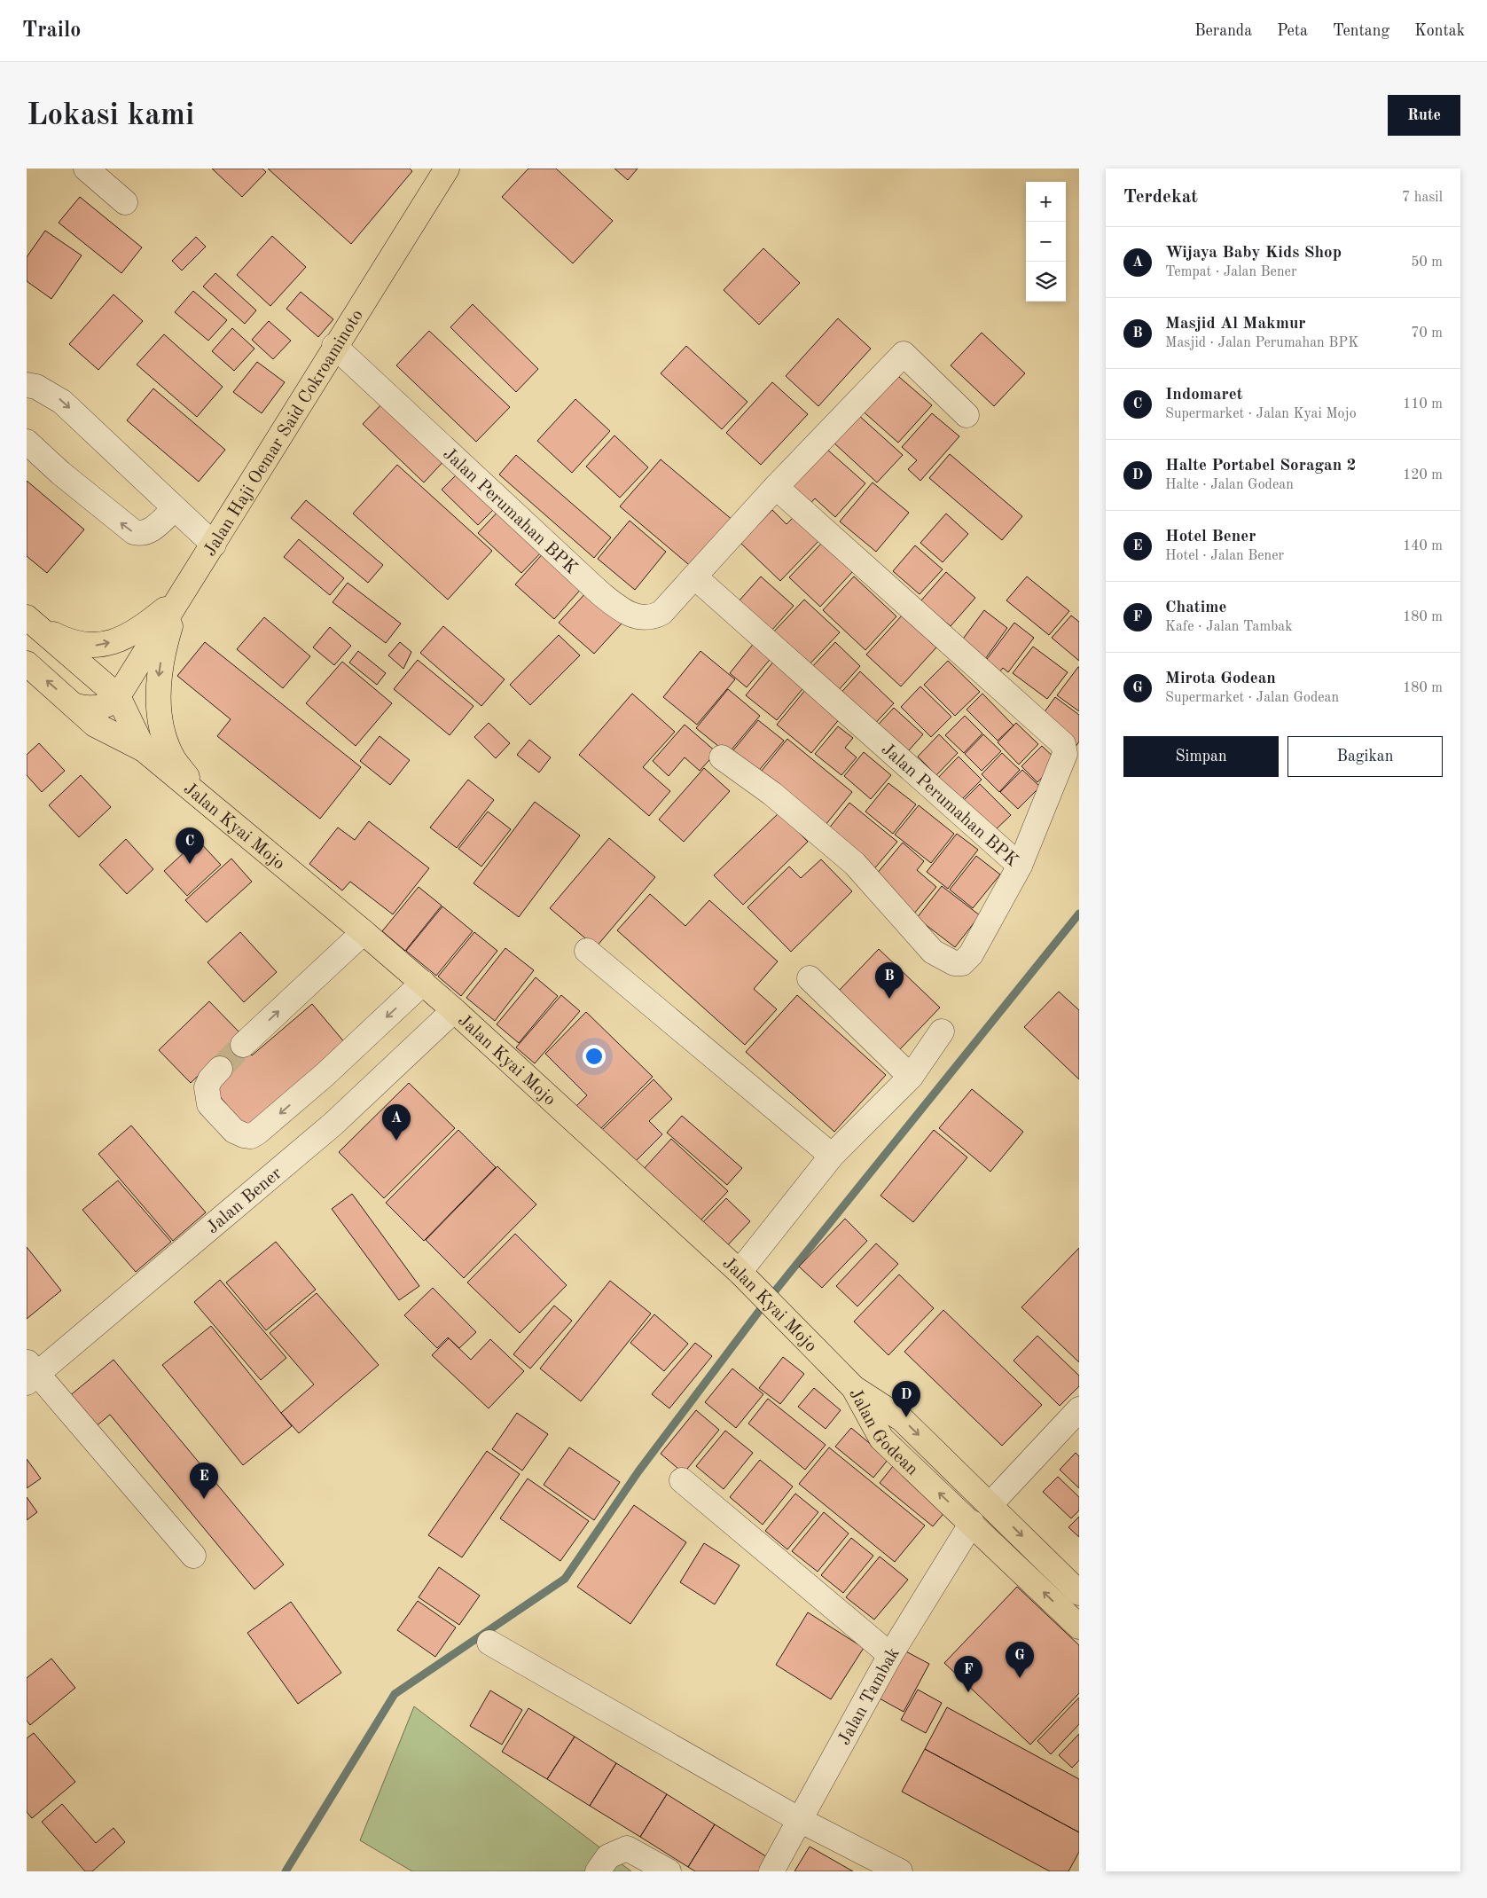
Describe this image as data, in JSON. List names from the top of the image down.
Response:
{
  "streets": {
    "main road": ["Jalan Haji Oemar Said Cokroaminoto", "Jalan Kyai Mojo", "Jalan Godean"],
    "street": ["Jalan Perumahan BPK", "Jalan Bener", "Jalan Tambak"]
  },
  "crossings": [
    ["Jalan Haji Oemar Said Cokroaminoto", "Jalan Perumahan BPK"],
    ["Jalan Haji Oemar Said Cokroaminoto", "Jalan Kyai Mojo"],
    ["Jalan Kyai Mojo", "Jalan Bener"],
    ["Jalan Kyai Mojo", "Jalan Godean"],
    ["Jalan Godean", "Jalan Tambak"]
  ],
  "page": {
    "header": "Trailo",
    "nav": [
      "Beranda",
      "Peta",
      "Tentang",
      "Kontak"
    ],
    "buttons": [
      "Rute",
      ["Simpan", "Bagikan"]
    ],
    "title": "Lokasi kami",
    "heading": ["Terdekat", "7 hasil"],
    "map_buttons": ["+", "−"],
    "list": [
      {
        "mark": "A",
        "name": "Wijaya Baby Kids Shop",
        "note": "Tempat · Jalan Bener",
        "value": "50 m"
      },
      {
        "mark": "B",
        "name": "Masjid Al Makmur",
        "note": "Masjid · Jalan Perumahan BPK",
        "value": "70 m"
      },
      {
        "mark": "C",
        "name": "Indomaret",
        "note": "Supermarket · Jalan Kyai Mojo",
        "value": "110 m"
      },
      {
        "mark": "D",
        "name": "Halte Portabel Soragan 2",
        "note": "Halte · Jalan Godean",
        "value": "120 m"
      },
      {
        "mark": "E",
        "name": "Hotel Bener",
        "note": "Hotel · Jalan Bener",
        "value": "140 m"
      },
      {
        "mark": "F",
        "name": "Chatime",
        "note": "Kafe · Jalan Tambak",
        "value": "180 m"
      },
      {
        "mark": "G",
        "name": "Mirota Godean",
        "note": "Supermarket · Jalan Godean",
        "value": "180 m"
      }
    ],
    "pins": [
      "C",
      "B",
      "A",
      "D",
      "E",
      "G",
      "F"
    ]
  }
}
